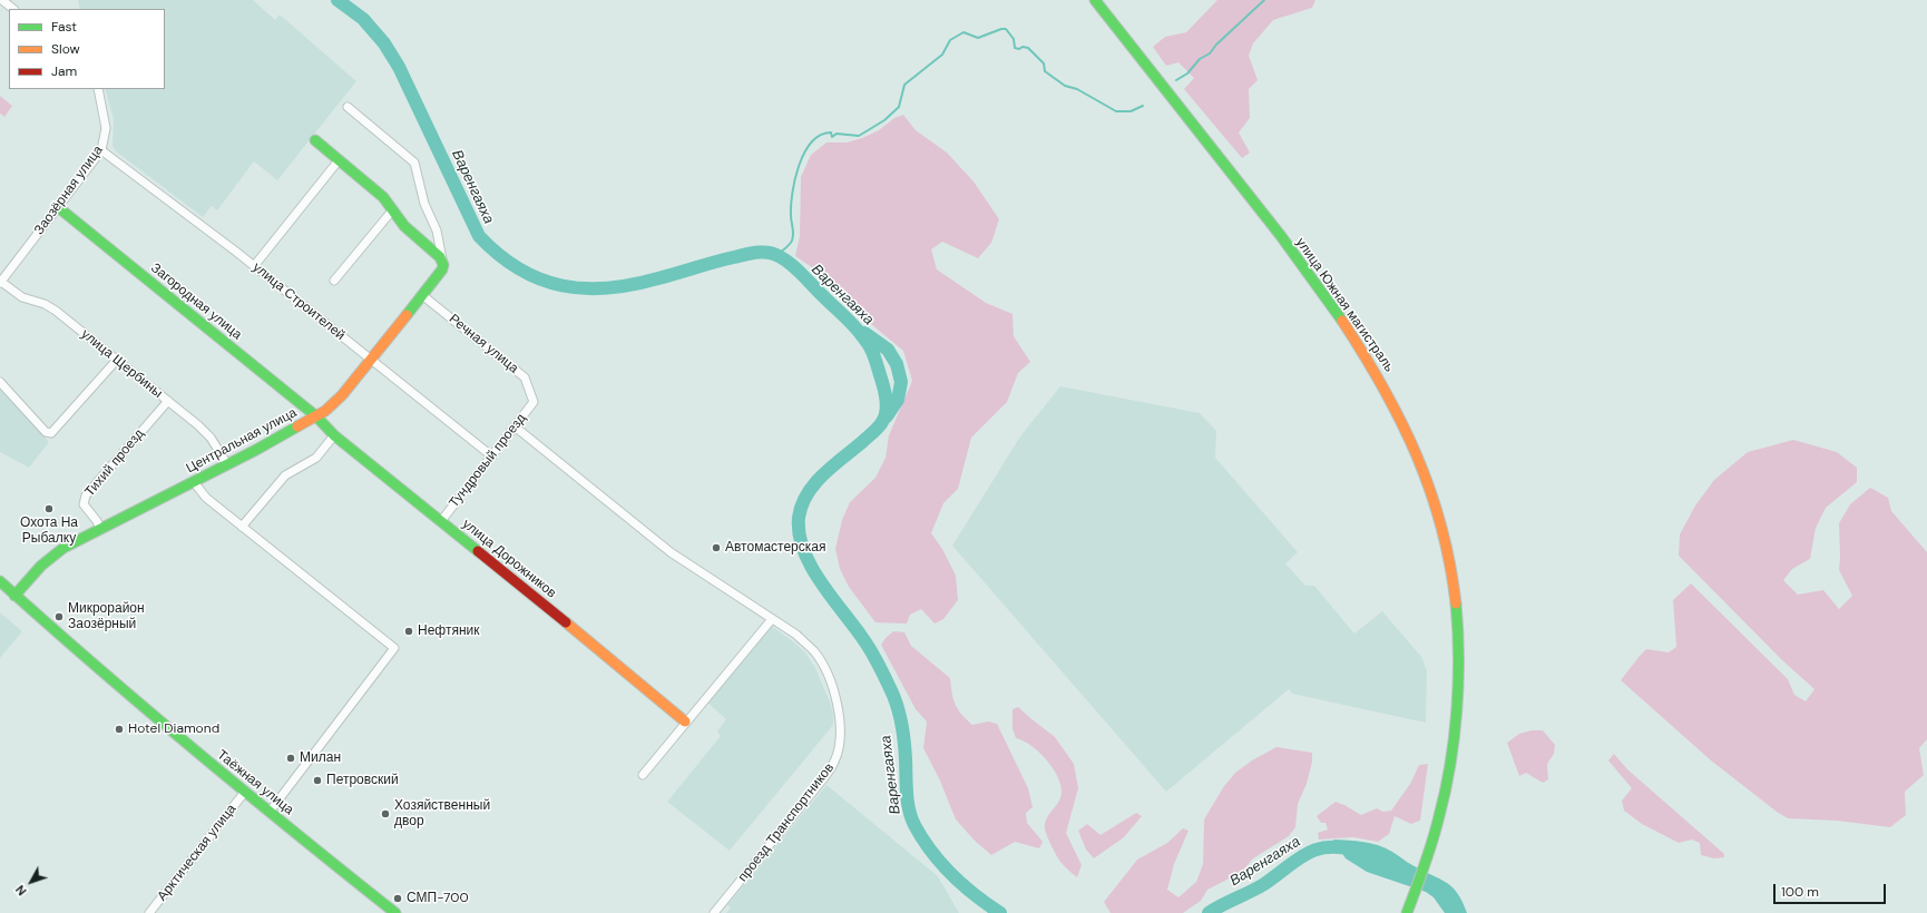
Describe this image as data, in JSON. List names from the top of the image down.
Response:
{
  "streets": {
    "main road": [
      "Загородная улица",
      "улица Южная магистраль",
      "Центральная улица",
      "улица Дорожников",
      "Таёжная улица"
    ],
    "street": [
      "Заозёрная улица",
      "улица Строителей",
      "Речная улица",
      "улица Щербины",
      "Тундровый проезд",
      "Тихий проезд",
      "проезд Транспортников",
      "Арктическая улица"
    ]
  },
  "crossings": [
    ["Заозёрная улица", "Загородная улица"],
    ["Заозёрная улица", "улица Строителей"],
    ["Заозёрная улица", "улица Щербины"],
    ["Загородная улица", "Центральная улица"],
    ["Загородная улица", "улица Дорожников"],
    ["улица Строителей", "Центральная улица"],
    ["улица Строителей", "Тундровый проезд"],
    ["Речная улица", "Центральная улица"],
    ["Речная улица", "Тундровый проезд"],
    ["улица Щербины", "Центральная улица"],
    ["улица Щербины", "Тихий проезд"],
    ["Центральная улица", "Тихий проезд"],
    ["Центральная улица", "улица Дорожников"],
    ["Центральная улица", "Таёжная улица"],
    ["Тундровый проезд", "улица Дорожников"],
    ["Тундровый проезд", "проезд Транспортников"],
    ["Таёжная улица", "Арктическая улица"]
  ],
  "water": ["Варенгаяха"],
  "places": [
    "Охота На Рыбалку",
    "Автомастерская",
    "Микрорайон Заозёрный",
    "Нефтяник",
    "Hotel Diamond",
    "Милан",
    "Петровский",
    "Хозяйственный двор",
    "СМП-700"
  ],
  "legend": ["Fast", "Slow", "Jam"],
  "scale_bar": "100 m",
  "north": "bottom left"
}
